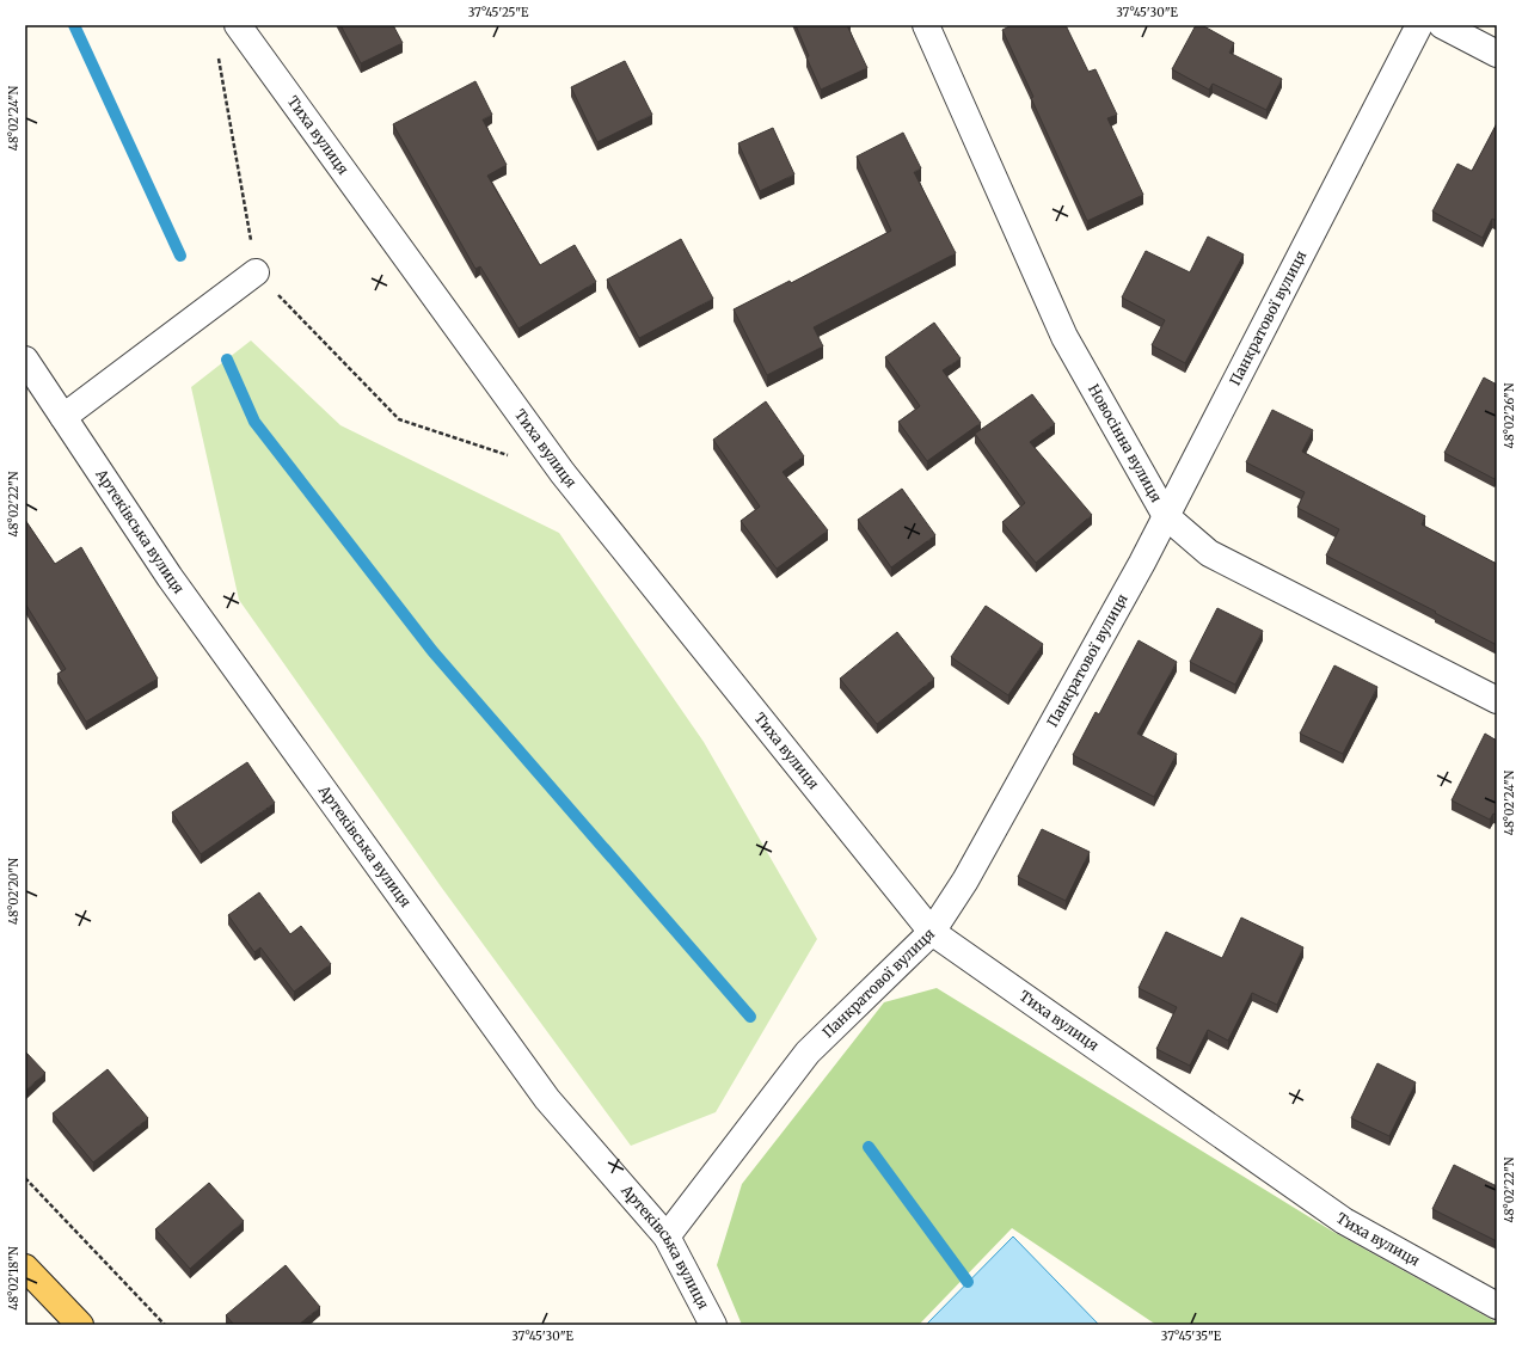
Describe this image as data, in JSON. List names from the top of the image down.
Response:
{
  "streets": {
    "street": [
      "Тиха вулиця",
      "Панкратової вулиця",
      "Новосінна вулиця",
      "Артеківська вулиця"
    ]
  },
  "crossings": [
    ["Тиха вулиця", "Панкратової вулиця"],
    ["Панкратової вулиця", "Новосінна вулиця"],
    ["Панкратової вулиця", "Артеківська вулиця"]
  ],
  "coordinates": [
    "37°45'25\"E",
    "37°45'30\"E",
    "48°02'24\"N",
    "48°02'26\"N",
    "48°02'22\"N",
    "48°02'20\"N",
    "48°02'18\"N",
    "37°45'35\"E"
  ]
}
